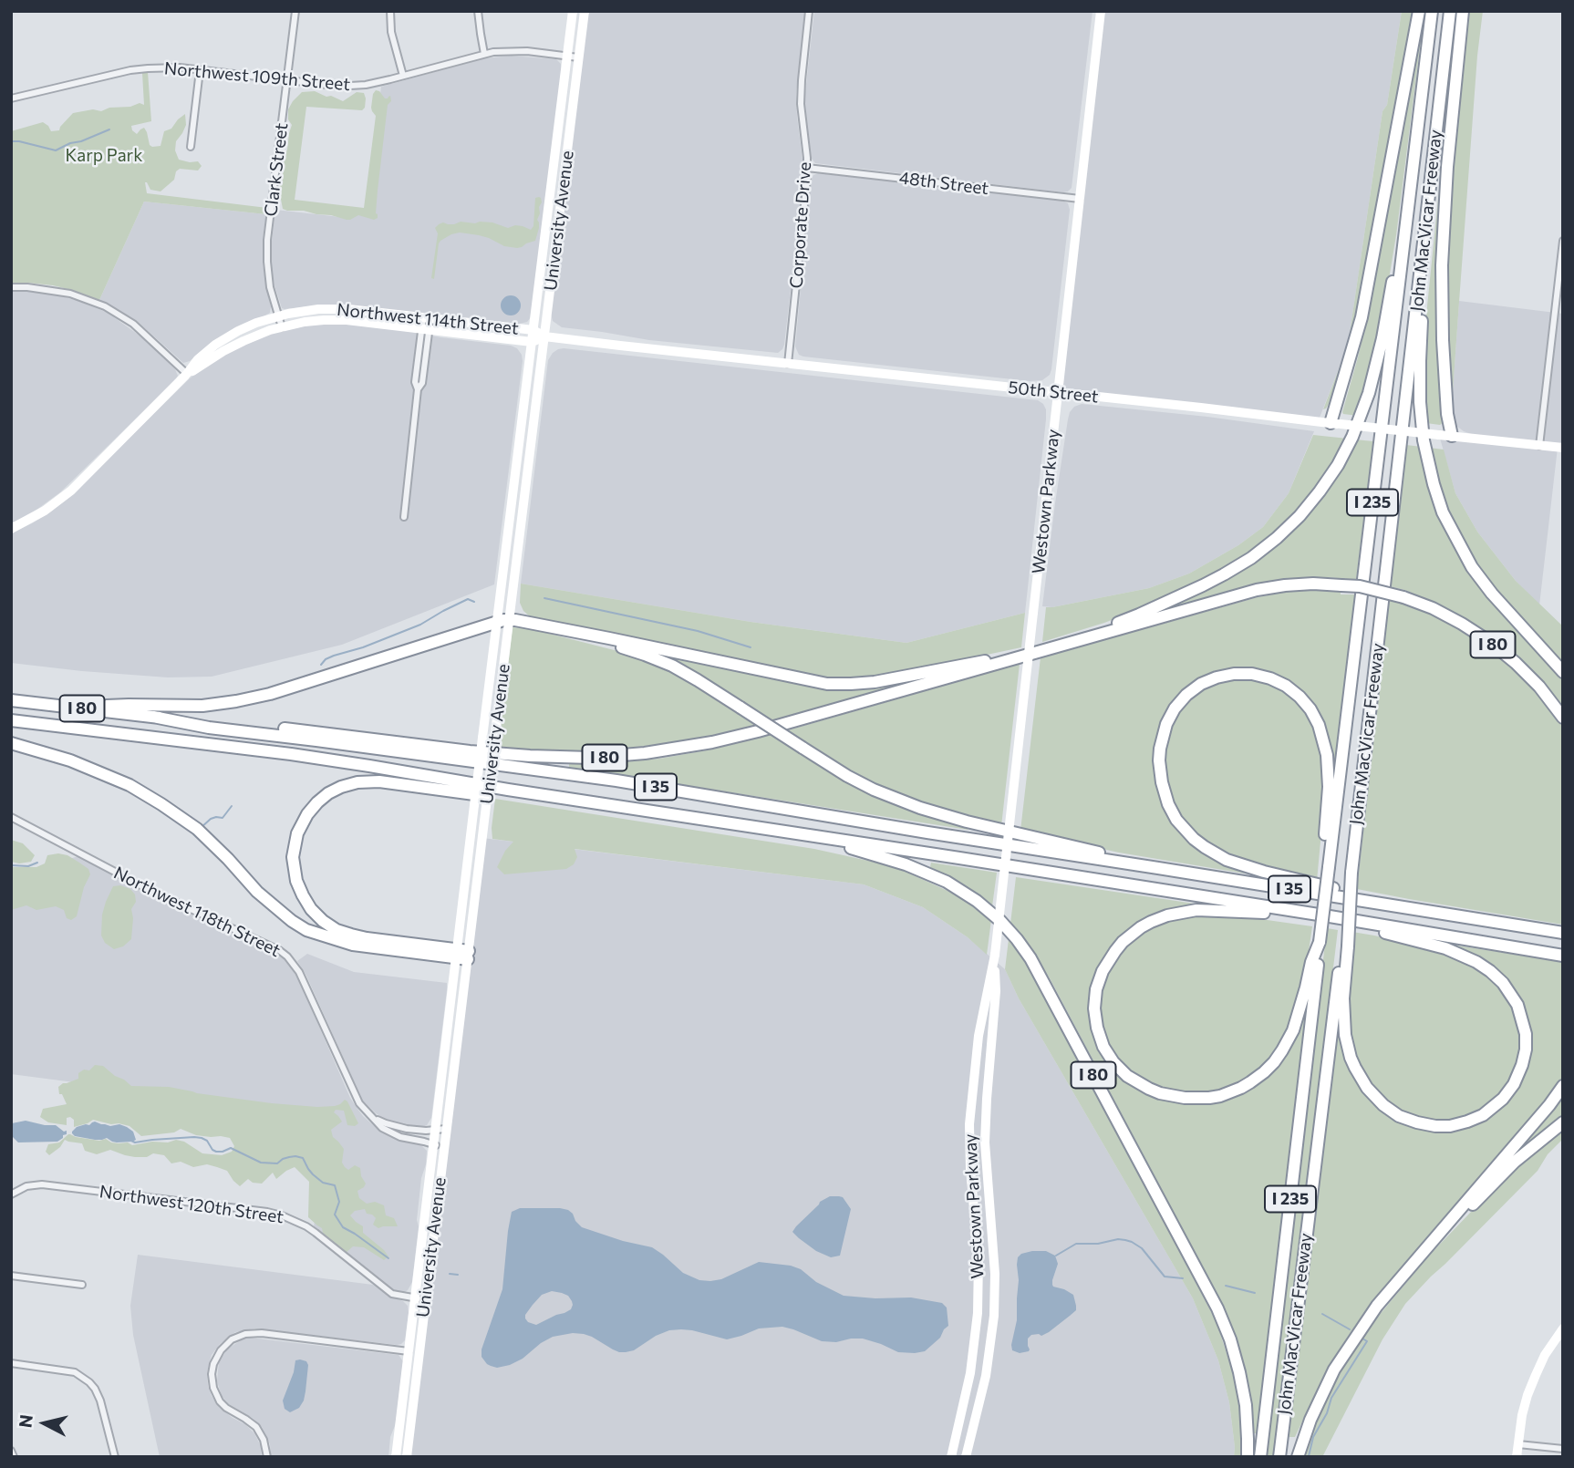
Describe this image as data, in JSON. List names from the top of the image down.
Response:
{
  "streets": {
    "highway": [
      "John MacVicar Freeway",
      "I 235",
      "I 80",
      "I 35"
    ],
    "main road": [
      "University Avenue",
      "Northwest 114th Street",
      "50th Street",
      "Westown Parkway"
    ],
    "street": [
      "Northwest 109th Street",
      "Clark Street",
      "48th Street",
      "Corporate Drive",
      "Northwest 118th Street",
      "Northwest 120th Street"
    ]
  },
  "crossings": [
    ["Northwest 109th Street", "Clark Street"],
    ["Northwest 109th Street", "University Avenue"],
    ["Clark Street", "Northwest 114th Street"],
    ["48th Street", "Corporate Drive"],
    ["48th Street", "Westown Parkway"],
    ["University Avenue", "Northwest 114th Street"],
    ["University Avenue", "50th Street"],
    ["University Avenue", "Northwest 118th Street"],
    ["University Avenue", "Northwest 120th Street"],
    ["Corporate Drive", "50th Street"],
    ["Northwest 114th Street", "50th Street"],
    ["50th Street", "Westown Parkway"],
    ["I 80", "I 35"]
  ],
  "parks": ["Karp Park"],
  "north": "left"
}
